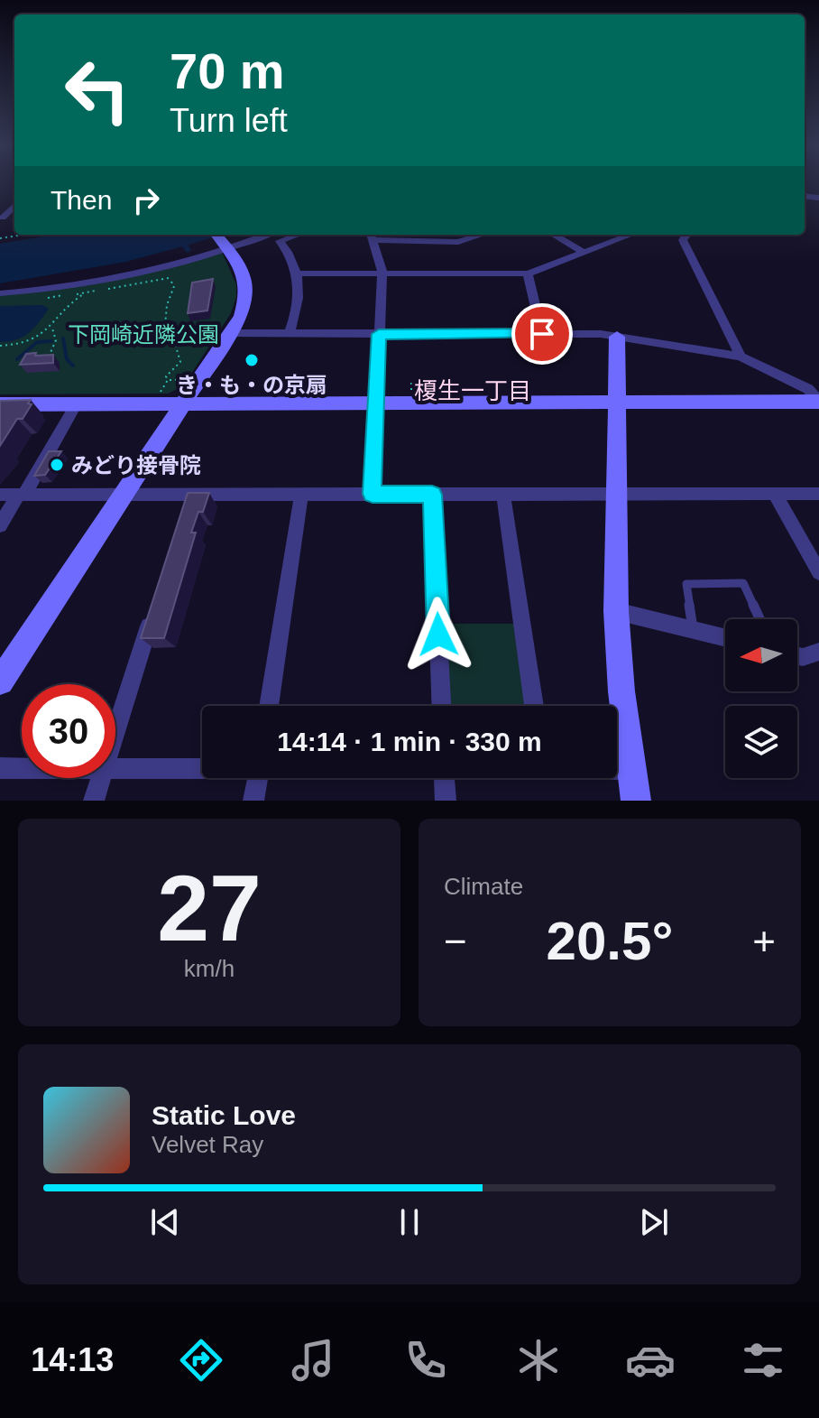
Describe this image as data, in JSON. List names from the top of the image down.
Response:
{
  "districts": ["榎生一丁目"],
  "parks": ["下岡崎近隣公園"],
  "places": ["き・も・の京扇", "みどり接骨院"],
  "north": "left",
  "page": {
    "turn": ["70 m", "Turn left"],
    "then": "Then",
    "limit": "30",
    "trip": "14:14 · 1 min · 330 m",
    "tile": [
      ["27", "km/h"],
      "Climate"
    ],
    "heat": ["−", "20.5°", "+"],
    "song": ["Static Love", "Velvet Ray"],
    "tabs": "14:13"
  }
}
